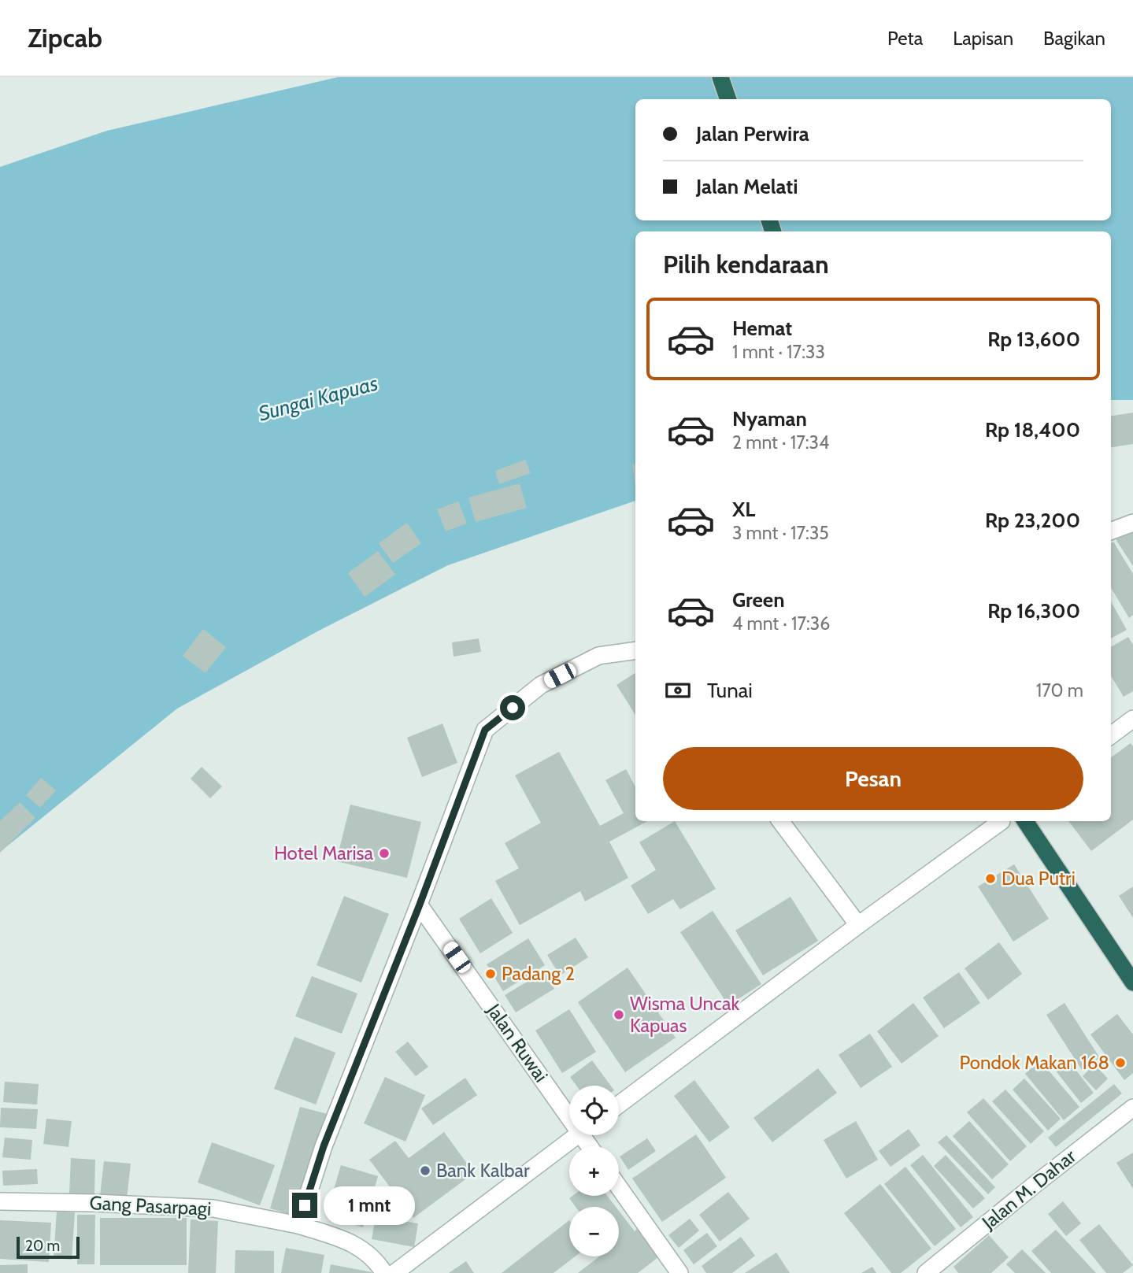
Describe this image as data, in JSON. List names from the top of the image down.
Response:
{
  "streets": {
    "street": ["Jalan Ruwai", "Jalan M. Dahar", "Gang Pasarpagi"]
  },
  "water": ["Sungai Kapuas"],
  "places": [
    "Hotel Marisa",
    "Dua Putri",
    "Padang 2",
    "Wisma Uncak Kapuas",
    "Pondok Makan 168",
    "Bank Kalbar"
  ],
  "scale_bar": "20 m",
  "page": {
    "header": "Zipcab",
    "nav": ["Peta", "Lapisan", "Bagikan"],
    "banner": ["Jalan Perwira", "Jalan Melati"],
    "heading": "Pilih kendaraan",
    "list": [
      {
        "name": "Hemat",
        "note": "1 mnt · 17:33",
        "value": "Rp 13,600"
      },
      {
        "name": "Nyaman",
        "note": "2 mnt · 17:34",
        "value": "Rp 18,400"
      },
      {
        "name": "XL",
        "note": "3 mnt · 17:35",
        "value": "Rp 23,200"
      },
      {
        "name": "Green",
        "note": "4 mnt · 17:36",
        "value": "Rp 16,300"
      }
    ],
    "pay": ["Tunai", "170 m"],
    "buttons": "Pesan",
    "map_buttons": ["+", "−"],
    "bubble": "1 mnt",
    "scale": "20 m"
  }
}
